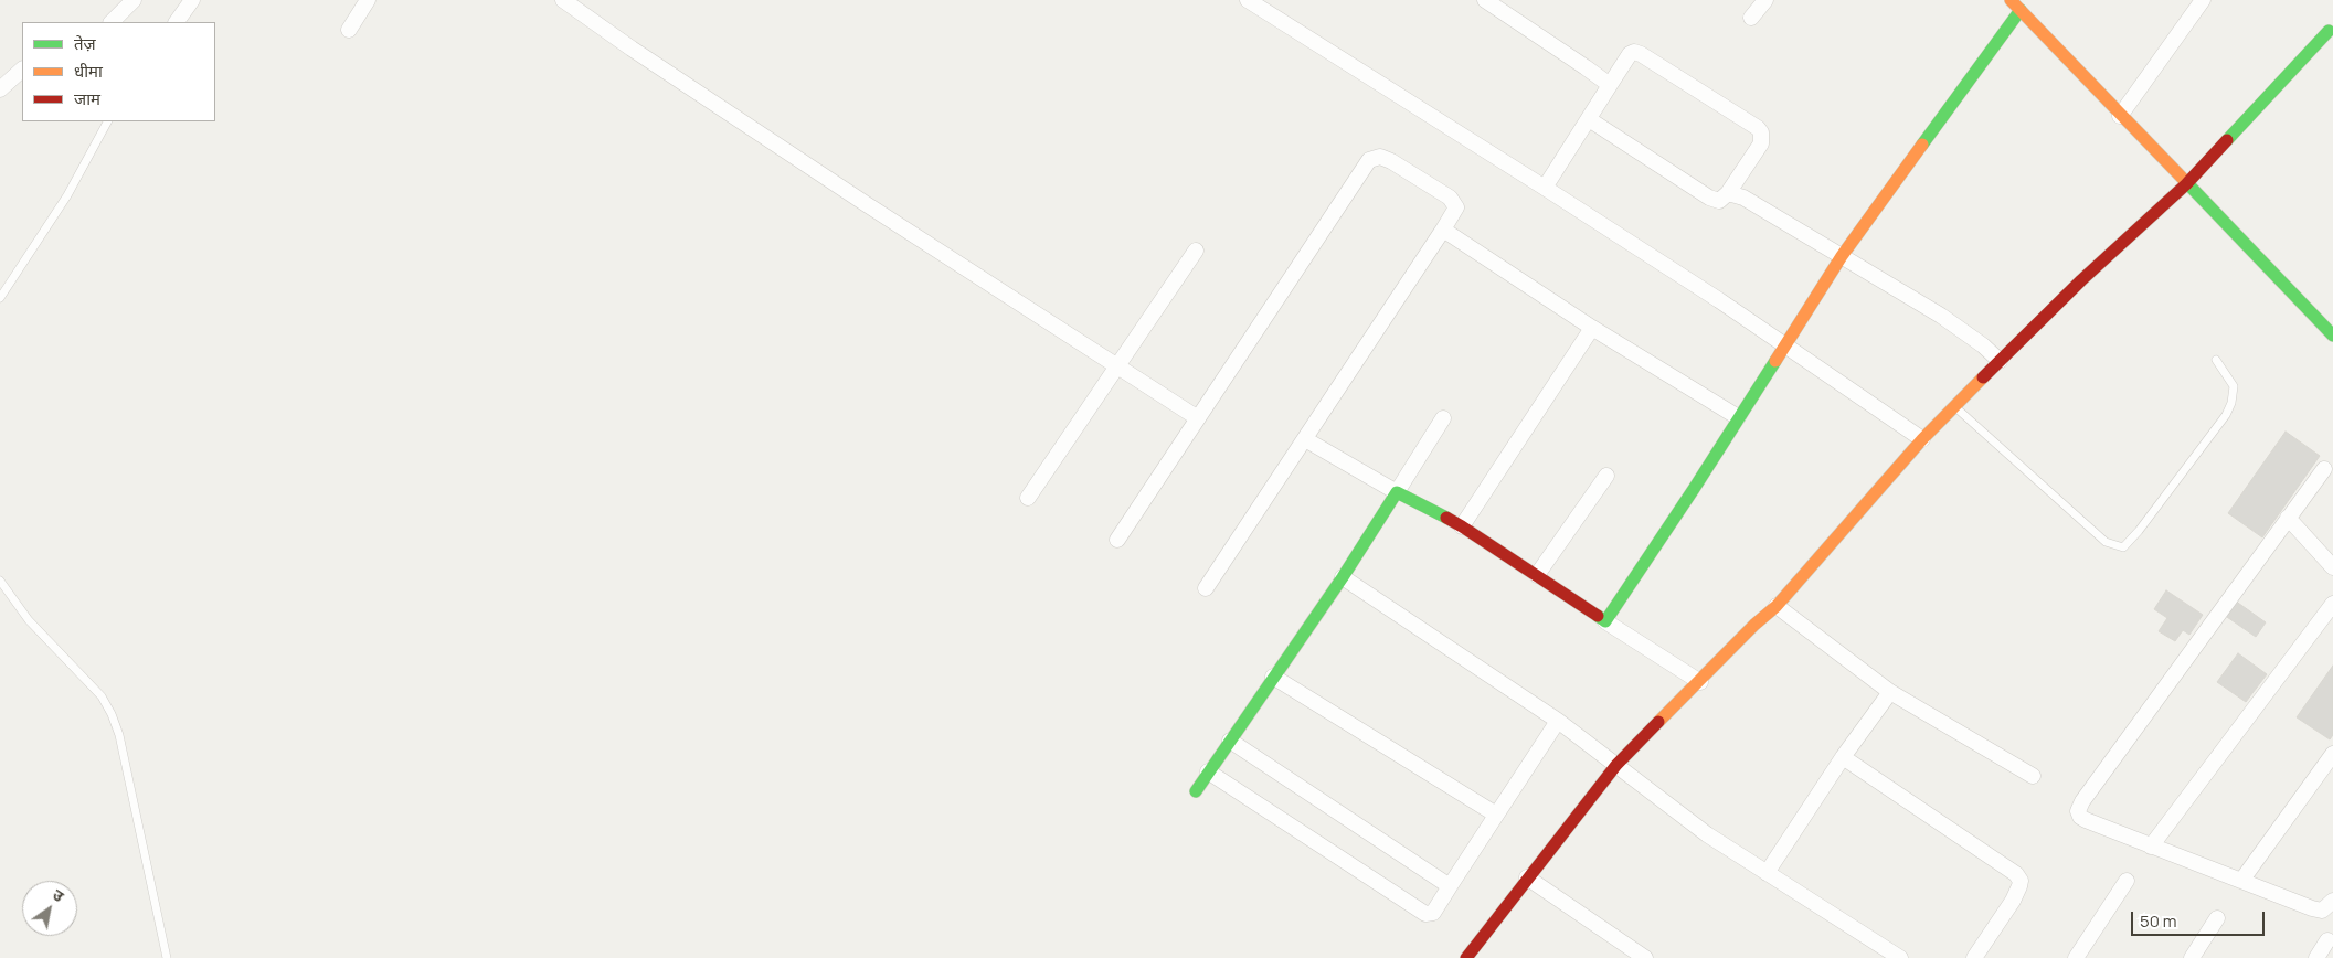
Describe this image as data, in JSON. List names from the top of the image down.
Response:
{
  "legend": ["तेज़", "धीमा", "जाम"],
  "scale_bar": "50 m",
  "north": "top right"
}
